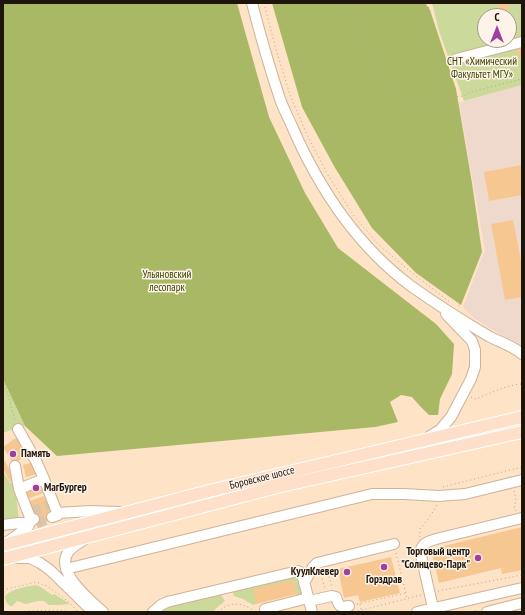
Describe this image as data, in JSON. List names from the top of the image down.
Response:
{
  "streets": {
    "main road": ["Боровское шоссе"]
  },
  "parks": ["СНТ «Химический Факультет МГУ»", "Ульяновский лесопарк"],
  "places": [
    "Память",
    "МагБургер",
    "Торговый центр \"Солнцево-Парк\"",
    "Горздрав",
    "КуулКлевер"
  ],
  "north": "top"
}
